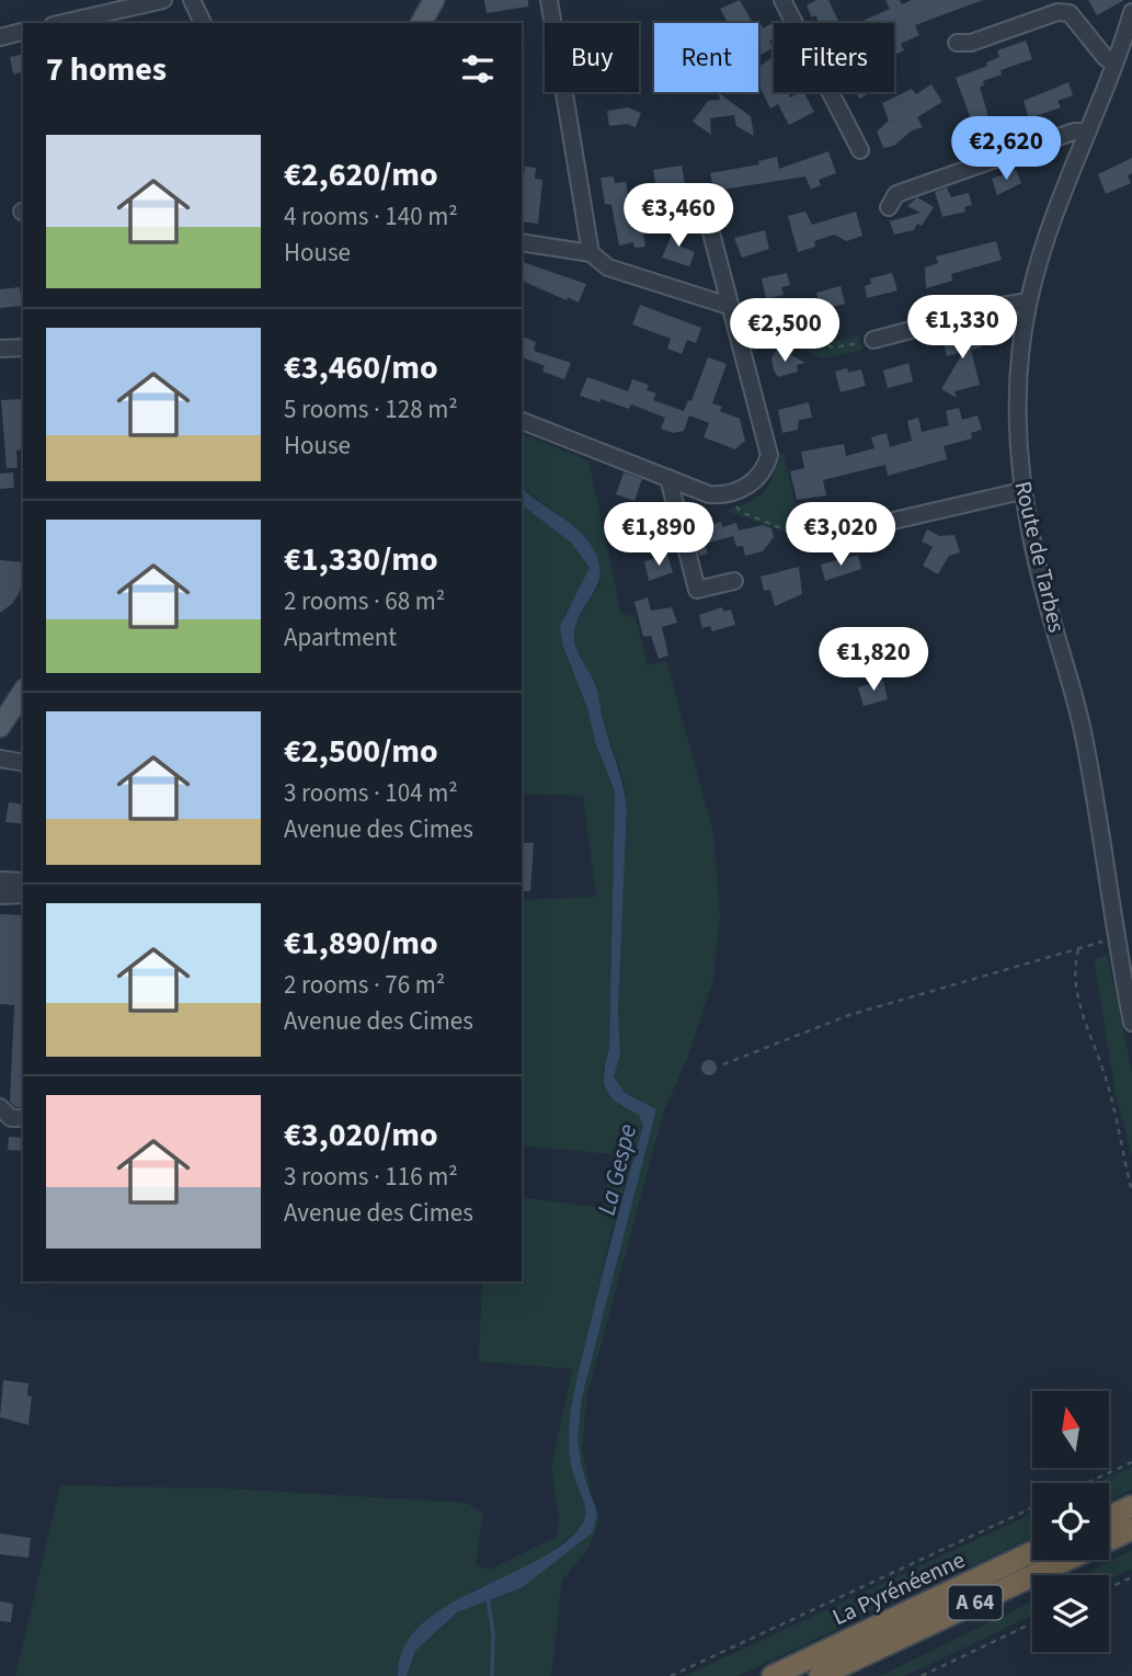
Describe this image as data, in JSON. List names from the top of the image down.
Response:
{
  "streets": {
    "highway": ["La Pyrénéenne", "A 64"],
    "street": ["Route de Tarbes"]
  },
  "water": ["La Gespe"],
  "north": "top",
  "page": {
    "chip": ["Buy", "Rent", "Filters"],
    "heading": "7 homes",
    "list": [
      {
        "name": "€2,620/mo",
        "note": "4 rooms · 140 m² · House"
      },
      {
        "name": "€3,460/mo",
        "note": "5 rooms · 128 m² · House"
      },
      {
        "name": "€1,330/mo",
        "note": "2 rooms · 68 m² · Apartment"
      },
      {
        "name": "€2,500/mo",
        "note": "3 rooms · 104 m² · Avenue des Cimes"
      },
      {
        "name": "€1,890/mo",
        "note": "2 rooms · 76 m² · Avenue des Cimes"
      },
      {
        "name": "€3,020/mo",
        "note": "3 rooms · 116 m² · Avenue des Cimes"
      }
    ],
    "price": [
      "€2,620",
      "€3,460",
      "€1,330",
      "€2,500",
      "€1,890",
      "€3,020",
      "€1,820"
    ]
  }
}
